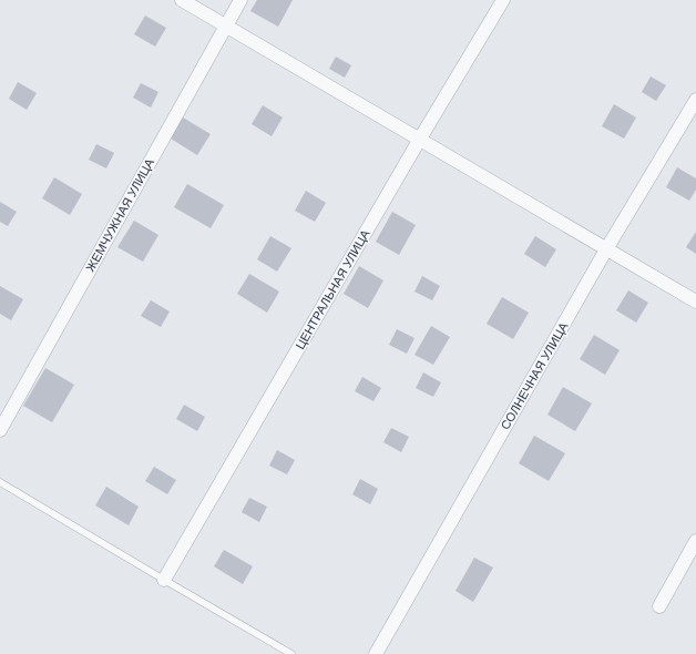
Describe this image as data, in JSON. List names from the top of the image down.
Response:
{
  "streets": {
    "street": ["ЖЕМЧУЖНАЯ УЛИЦА", "ЦЕНТРАЛЬНАЯ УЛИЦА", "СОЛНЕЧНАЯ УЛИЦА"]
  }
}
